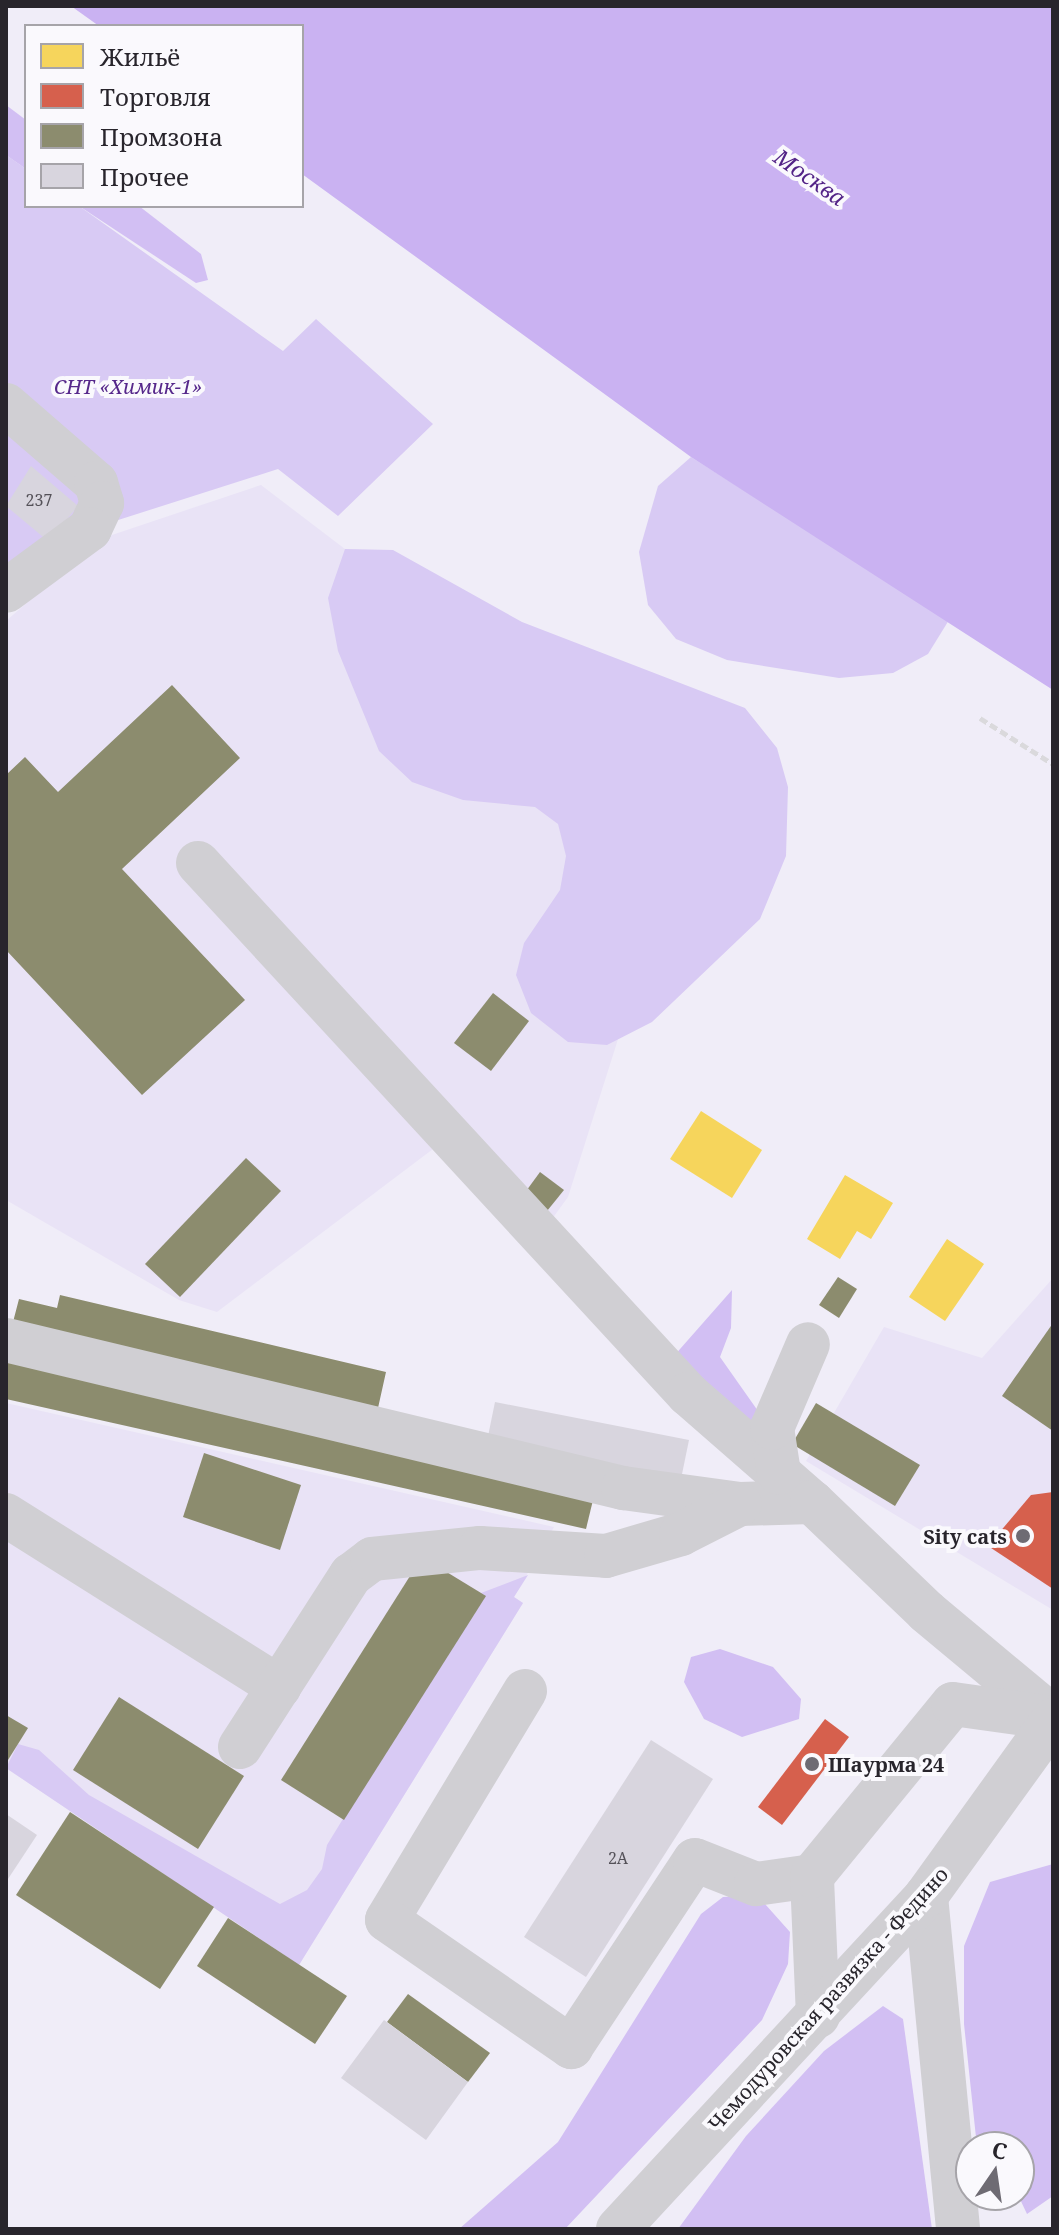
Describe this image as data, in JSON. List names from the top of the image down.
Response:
{
  "streets": {
    "street": ["Чемодуровская развязка - Федино"]
  },
  "water": ["Москва"],
  "parks": ["СНТ «Химик-1»"],
  "places": ["Sity cats", "Шаурма 24"],
  "house_numbers": ["237", "2А"],
  "legend": [
    "Жильё",
    "Торговля",
    "Промзона",
    "Прочее"
  ],
  "north": "top"
}
